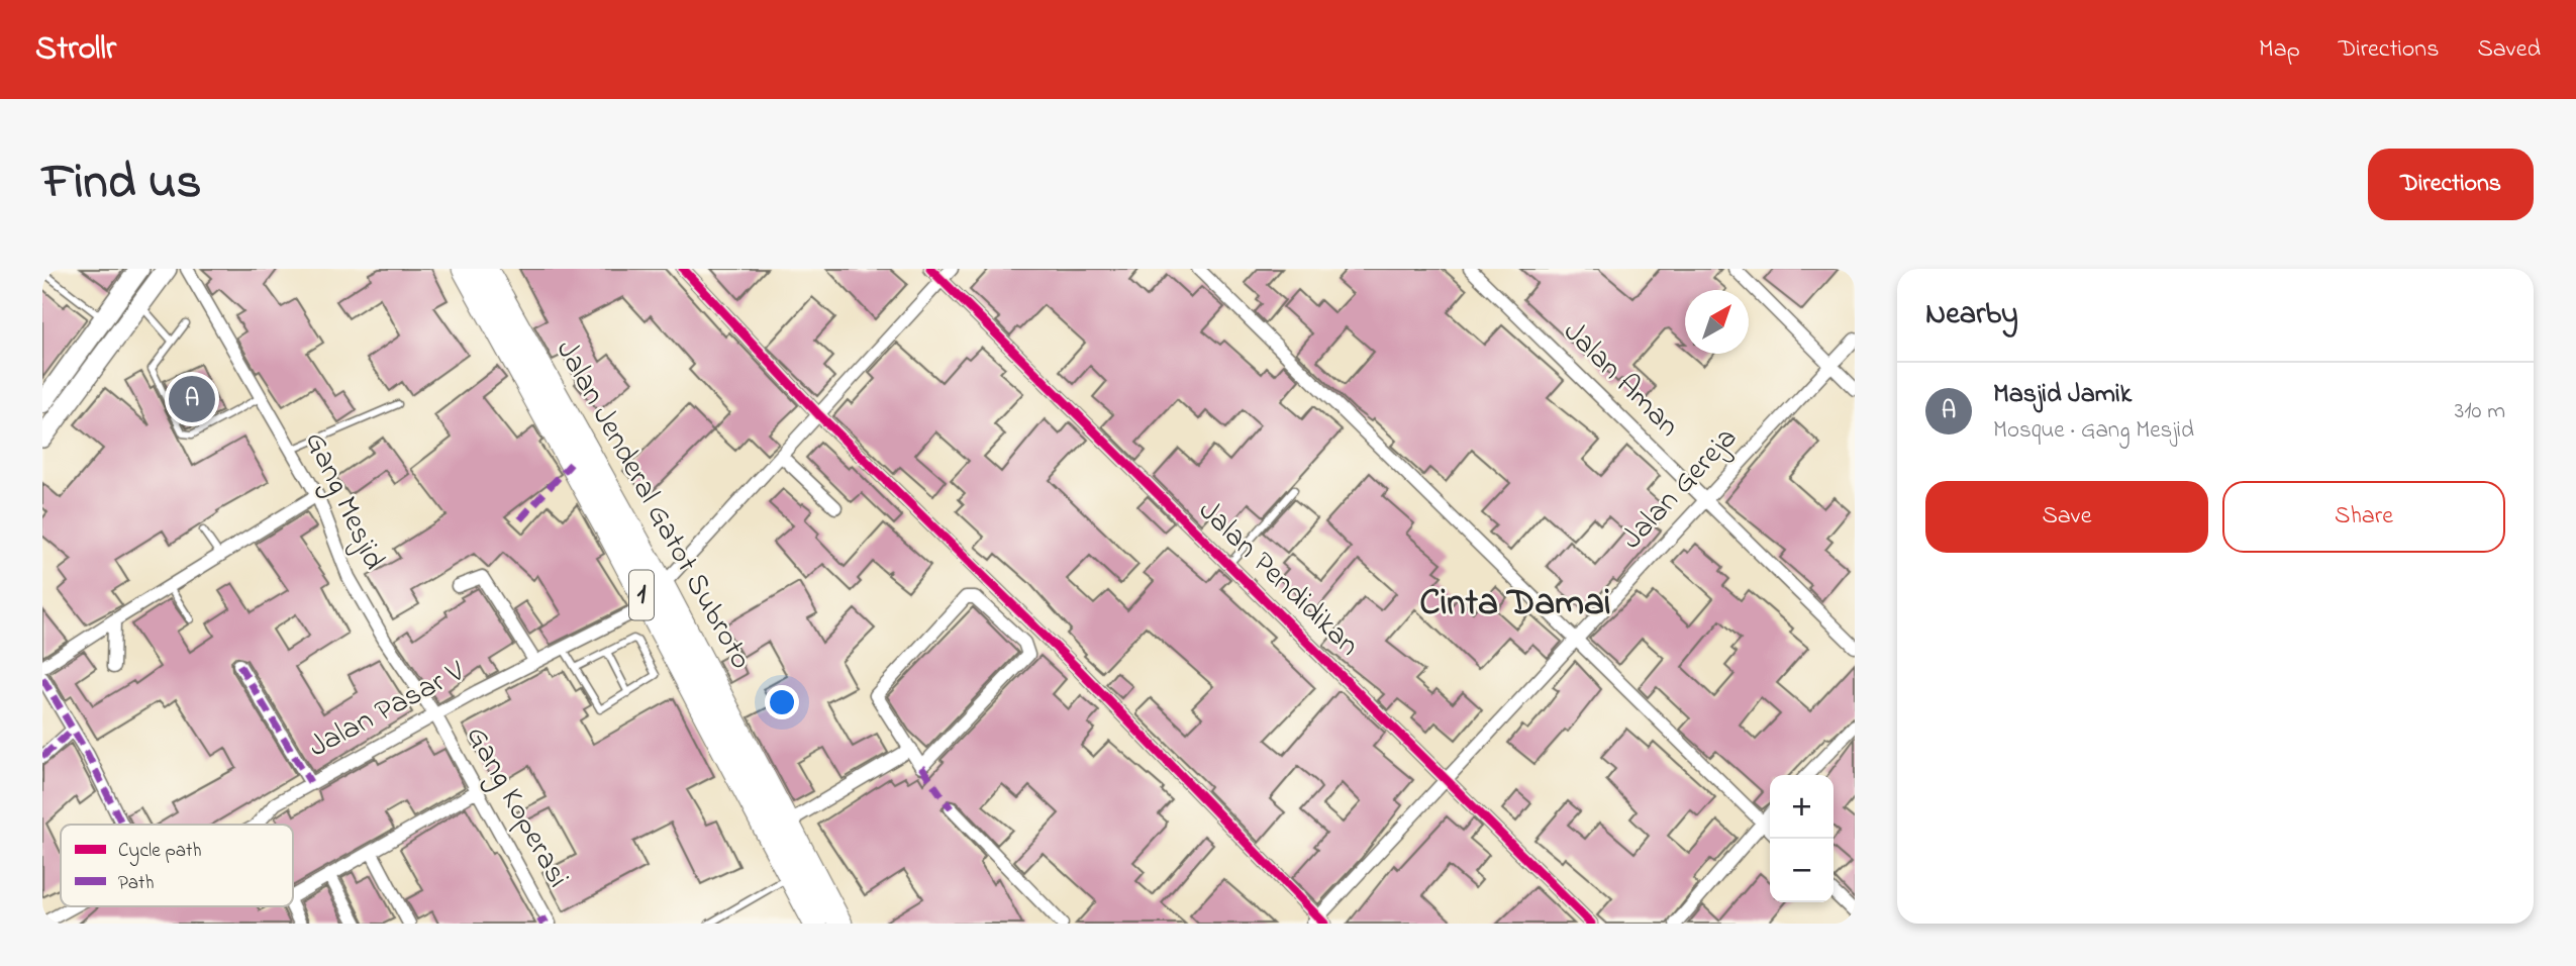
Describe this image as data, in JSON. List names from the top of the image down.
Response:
{
  "streets": {
    "highway": ["Jalan Jenderal Gatot Subroto", "1"],
    "street": [
      "Jalan Aman",
      "Jalan Gereja",
      "Gang Mesjid",
      "Jalan Pendidikan",
      "Jalan Pasar V",
      "Gang Koperasi"
    ]
  },
  "crossings": [
    ["Jalan Aman", "Jalan Gereja"],
    ["Jalan Gereja", "Jalan Pendidikan"],
    ["Gang Mesjid", "Jalan Pasar V"],
    ["Gang Mesjid", "Gang Koperasi"],
    ["Jalan Jenderal Gatot Subroto", "Jalan Pasar V"],
    ["Jalan Pasar V", "Gang Koperasi"]
  ],
  "districts": ["Cinta Damai"],
  "legend": ["Cycle path", "Path"],
  "north": "top right",
  "page": {
    "header": "Strollr",
    "nav": ["Map", "Directions", "Saved"],
    "title": "Find us",
    "buttons": [
      "Directions",
      ["Save", "Share"]
    ],
    "heading": "Nearby",
    "list": [
      {
        "mark": "A",
        "name": "Masjid Jamik",
        "note": "Mosque · Gang Mesjid",
        "value": "310 m"
      }
    ],
    "pins": "A",
    "map_buttons": ["+", "−"]
  }
}
